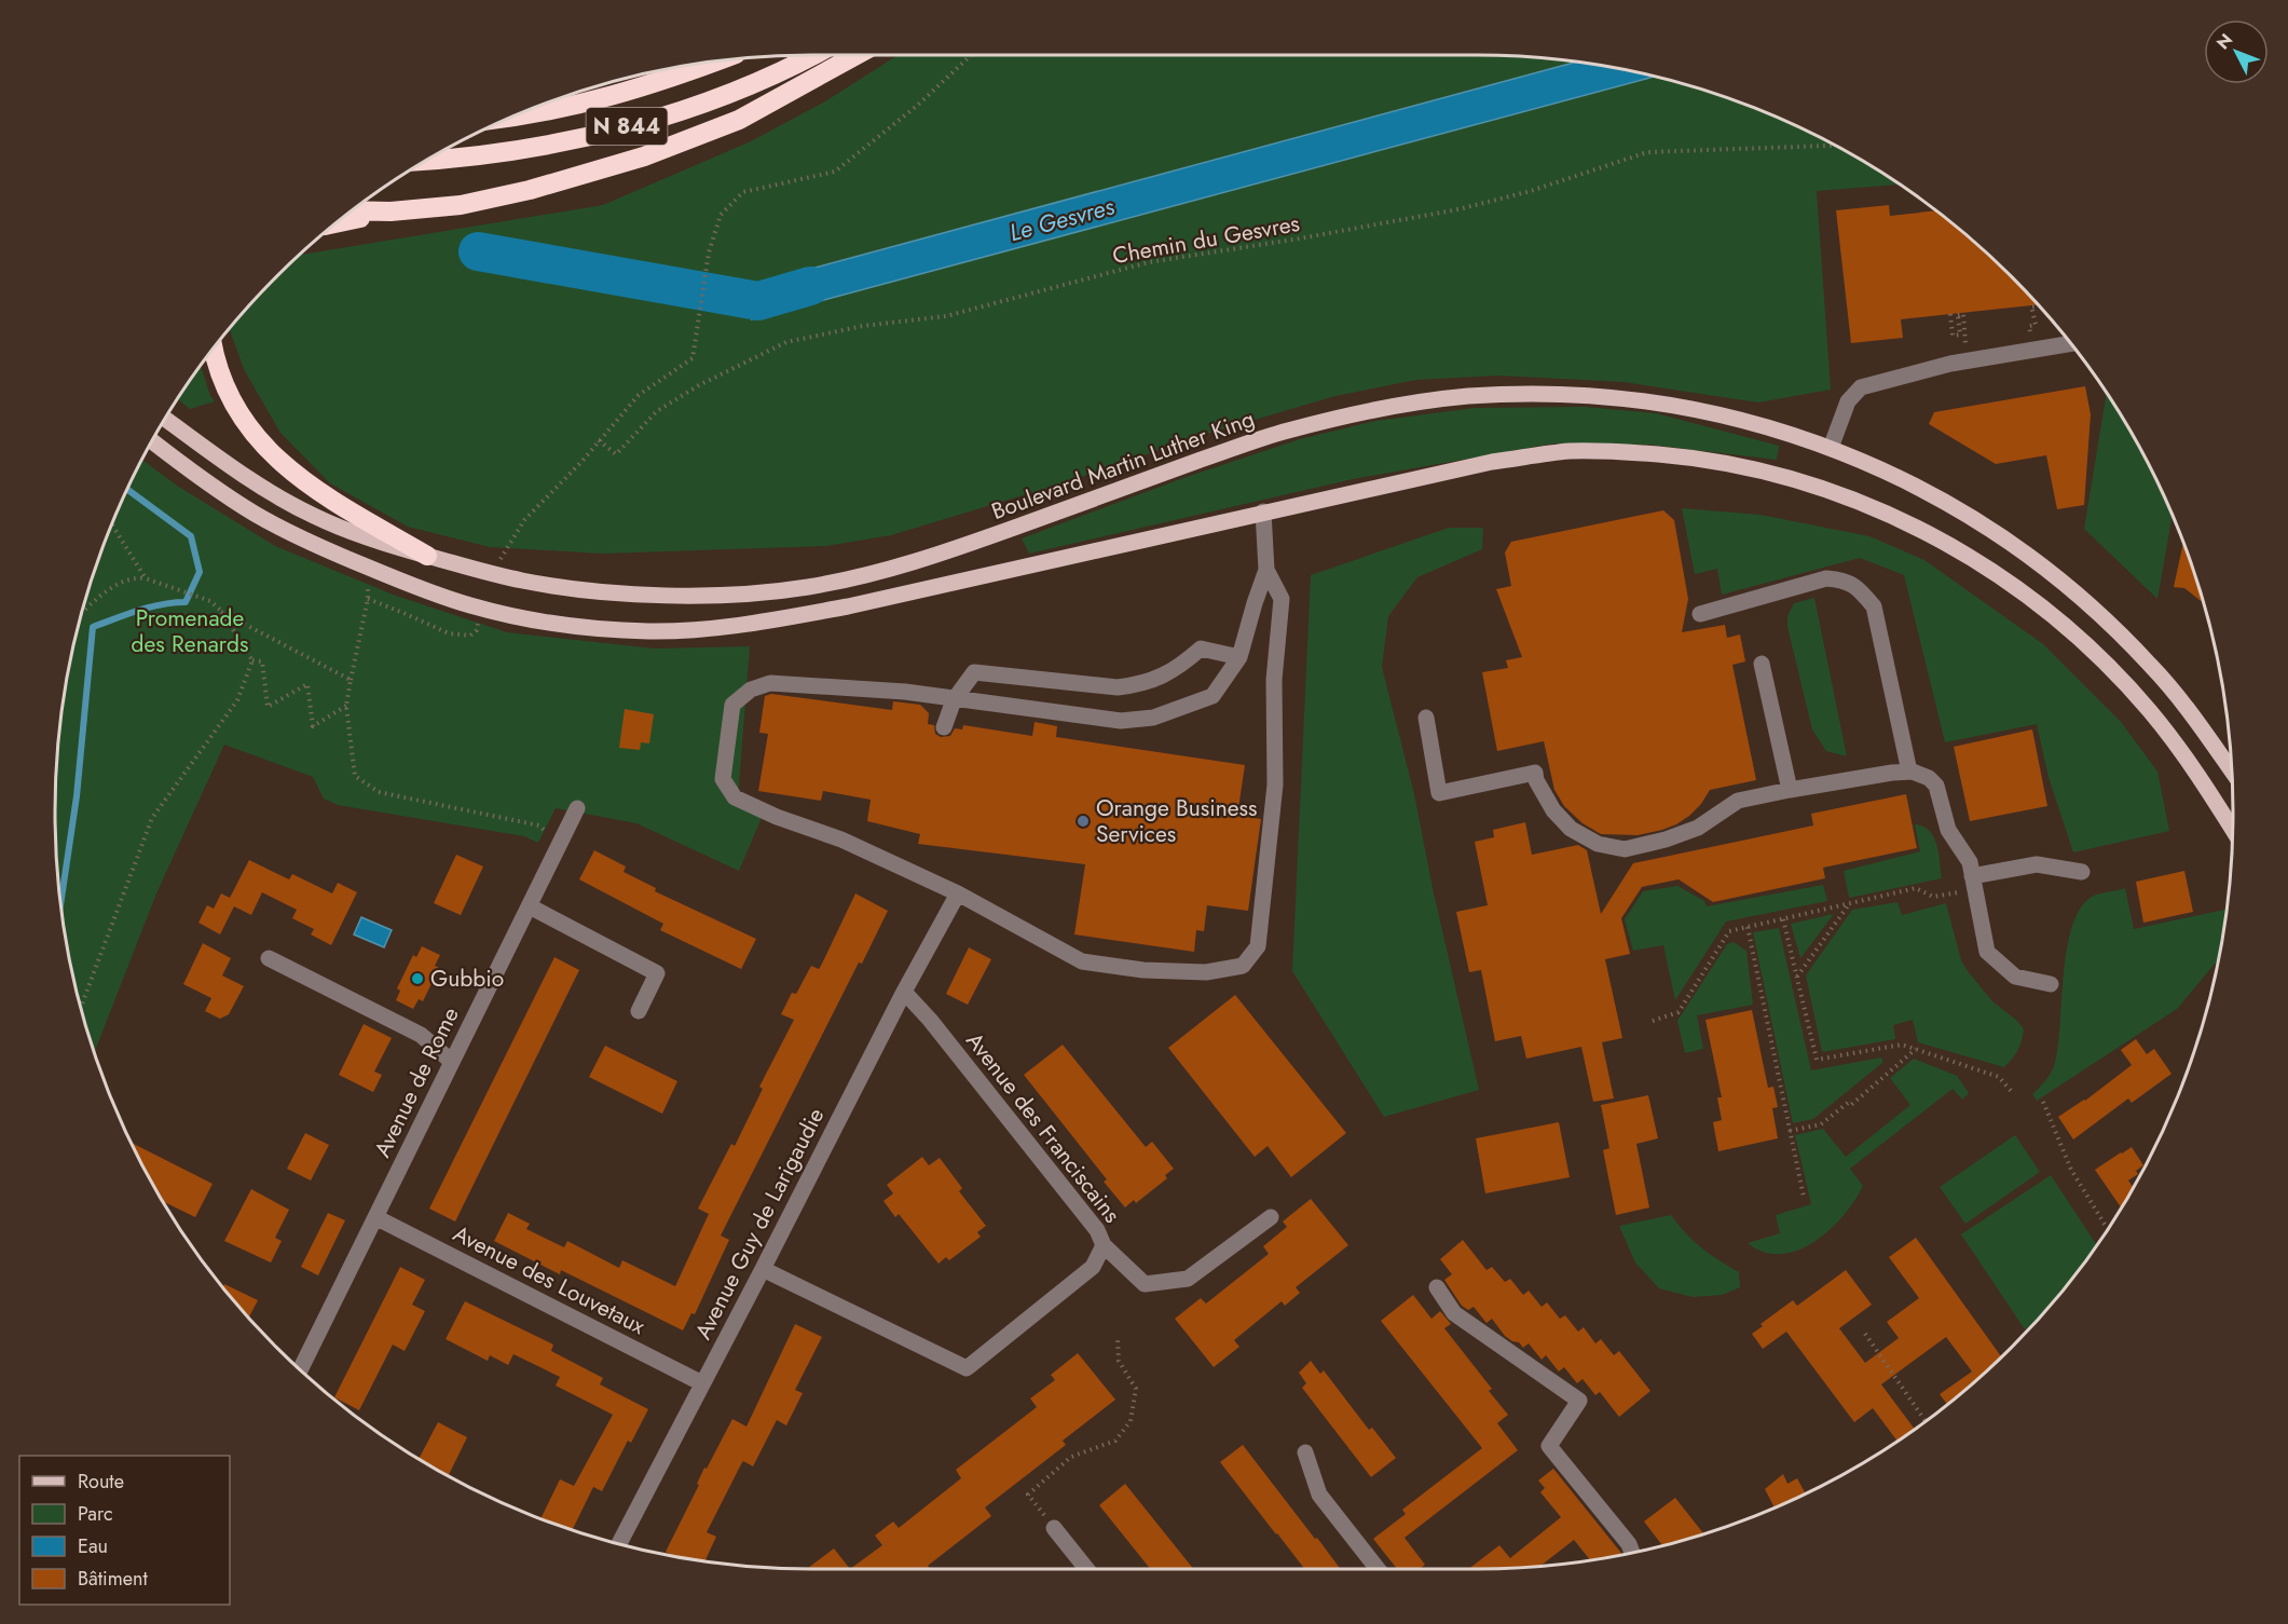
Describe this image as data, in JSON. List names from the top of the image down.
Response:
{
  "streets": {
    "highway": ["N 844"],
    "main road": ["Boulevard Martin Luther King"],
    "street": [
      "Avenue de Rome",
      "Avenue des Franciscains",
      "Avenue Guy de Larigaudie",
      "Avenue des Louvetaux"
    ],
    "path": ["Chemin du Gesvres"]
  },
  "crossings": [
    ["Avenue de Rome", "Avenue des Louvetaux"],
    ["Avenue des Franciscains", "Avenue Guy de Larigaudie"],
    ["Avenue Guy de Larigaudie", "Avenue des Louvetaux"]
  ],
  "water": ["Le Gesvres"],
  "parks": ["Promenade des Renards"],
  "places": ["Orange Business Services", "Gubbio"],
  "legend": [
    "Route",
    "Parc",
    "Eau",
    "Bâtiment"
  ],
  "north": "top left"
}
